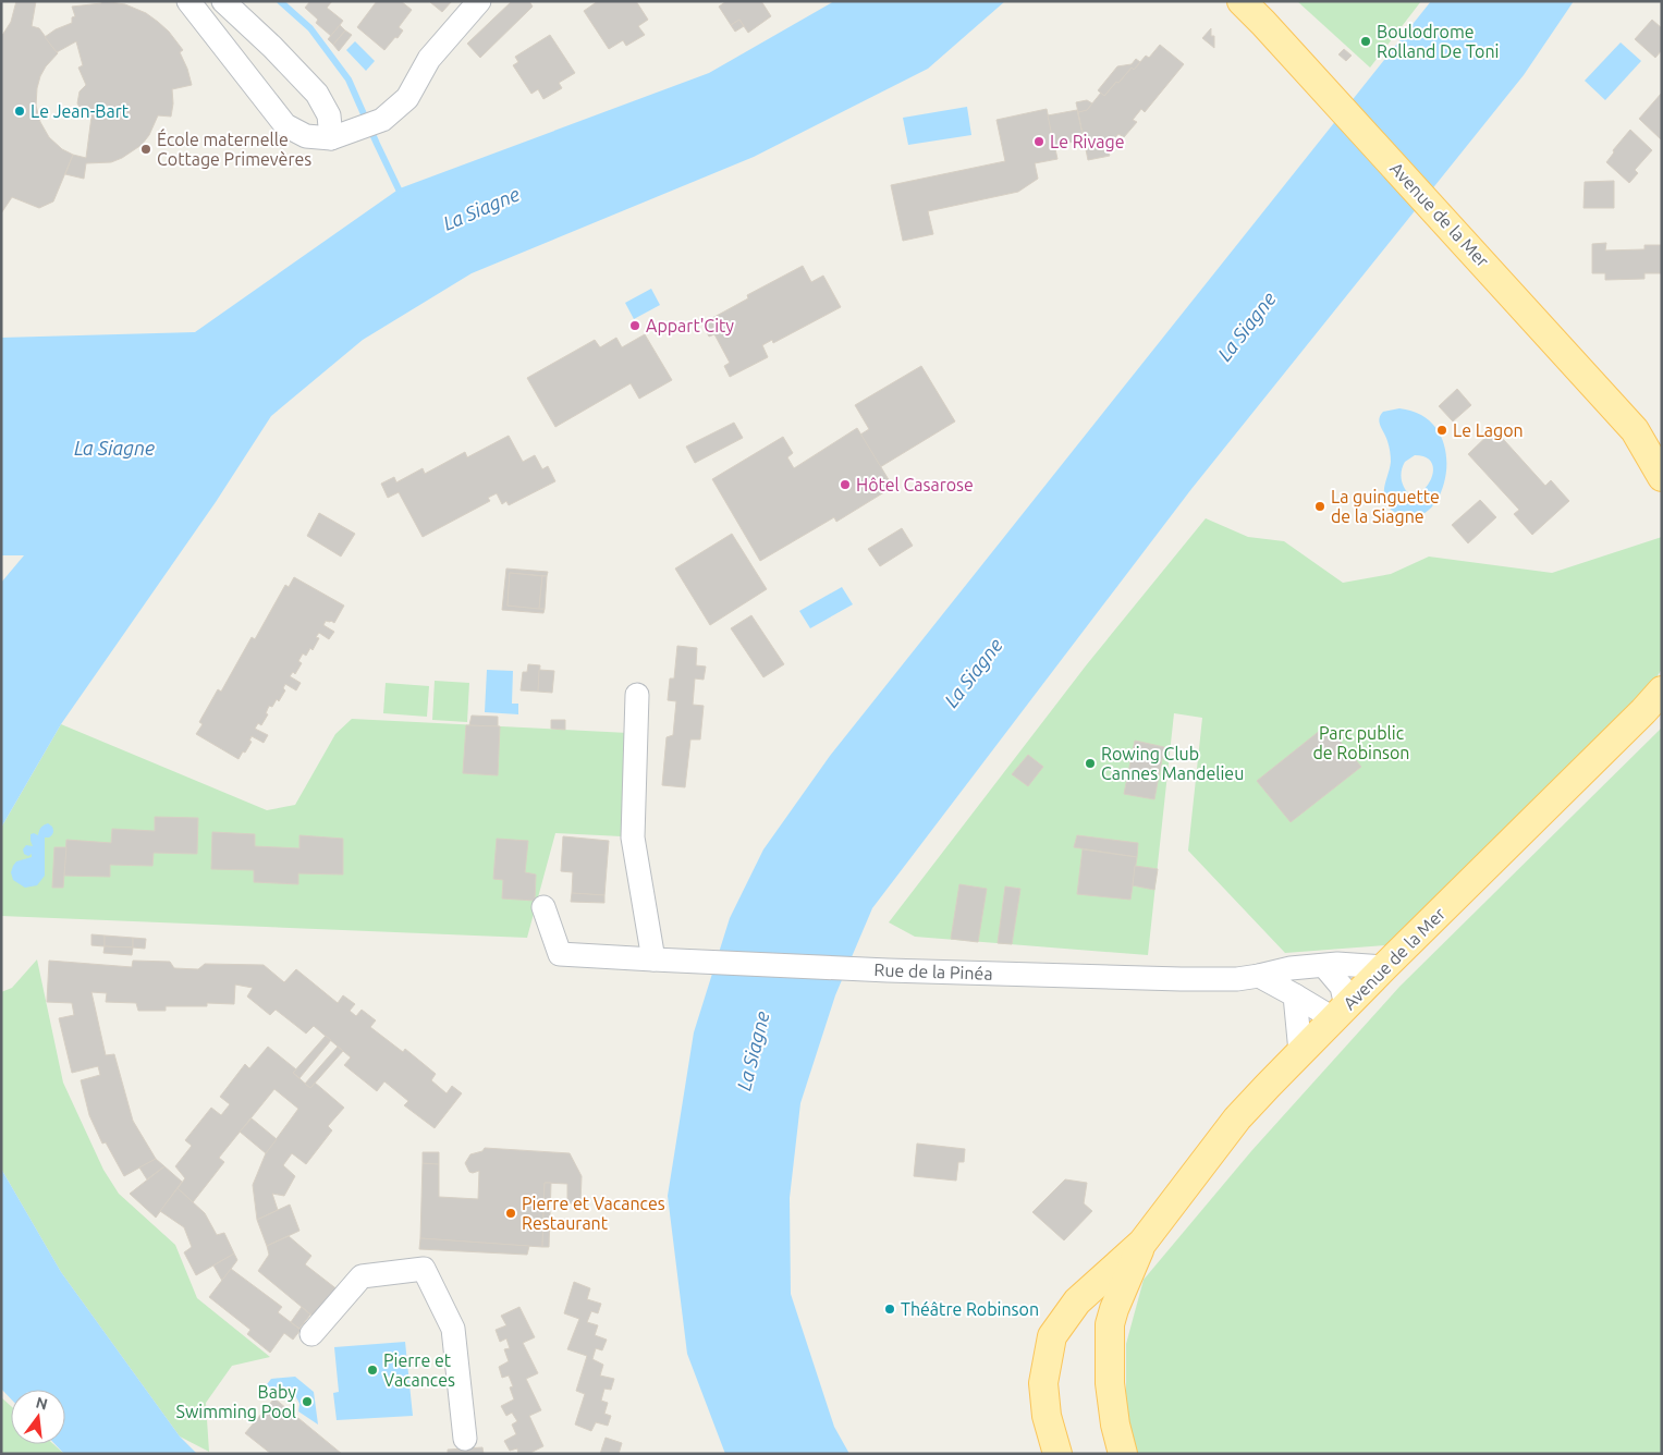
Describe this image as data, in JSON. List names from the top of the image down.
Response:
{
  "streets": {
    "main road": ["Avenue de la Mer"],
    "street": ["Rue de la Pinéa"]
  },
  "crossings": [
    ["Avenue de la Mer", "Rue de la Pinéa"]
  ],
  "water": ["La Siagne"],
  "parks": ["Parc public de Robinson"],
  "places": [
    "Boulodrome Rolland De Toni",
    "Le Jean-Bart",
    "Le Rivage",
    "École maternelle Cottage Primevères",
    "Appart'City",
    "Le Lagon",
    "Hôtel Casarose",
    "La guinguette de la Siagne",
    "Rowing Club Cannes Mandelieu",
    "Pierre et Vacances Restaurant",
    "Théâtre Robinson",
    "Pierre et Vacances",
    "Baby Swimming Pool"
  ],
  "north": "top"
}
